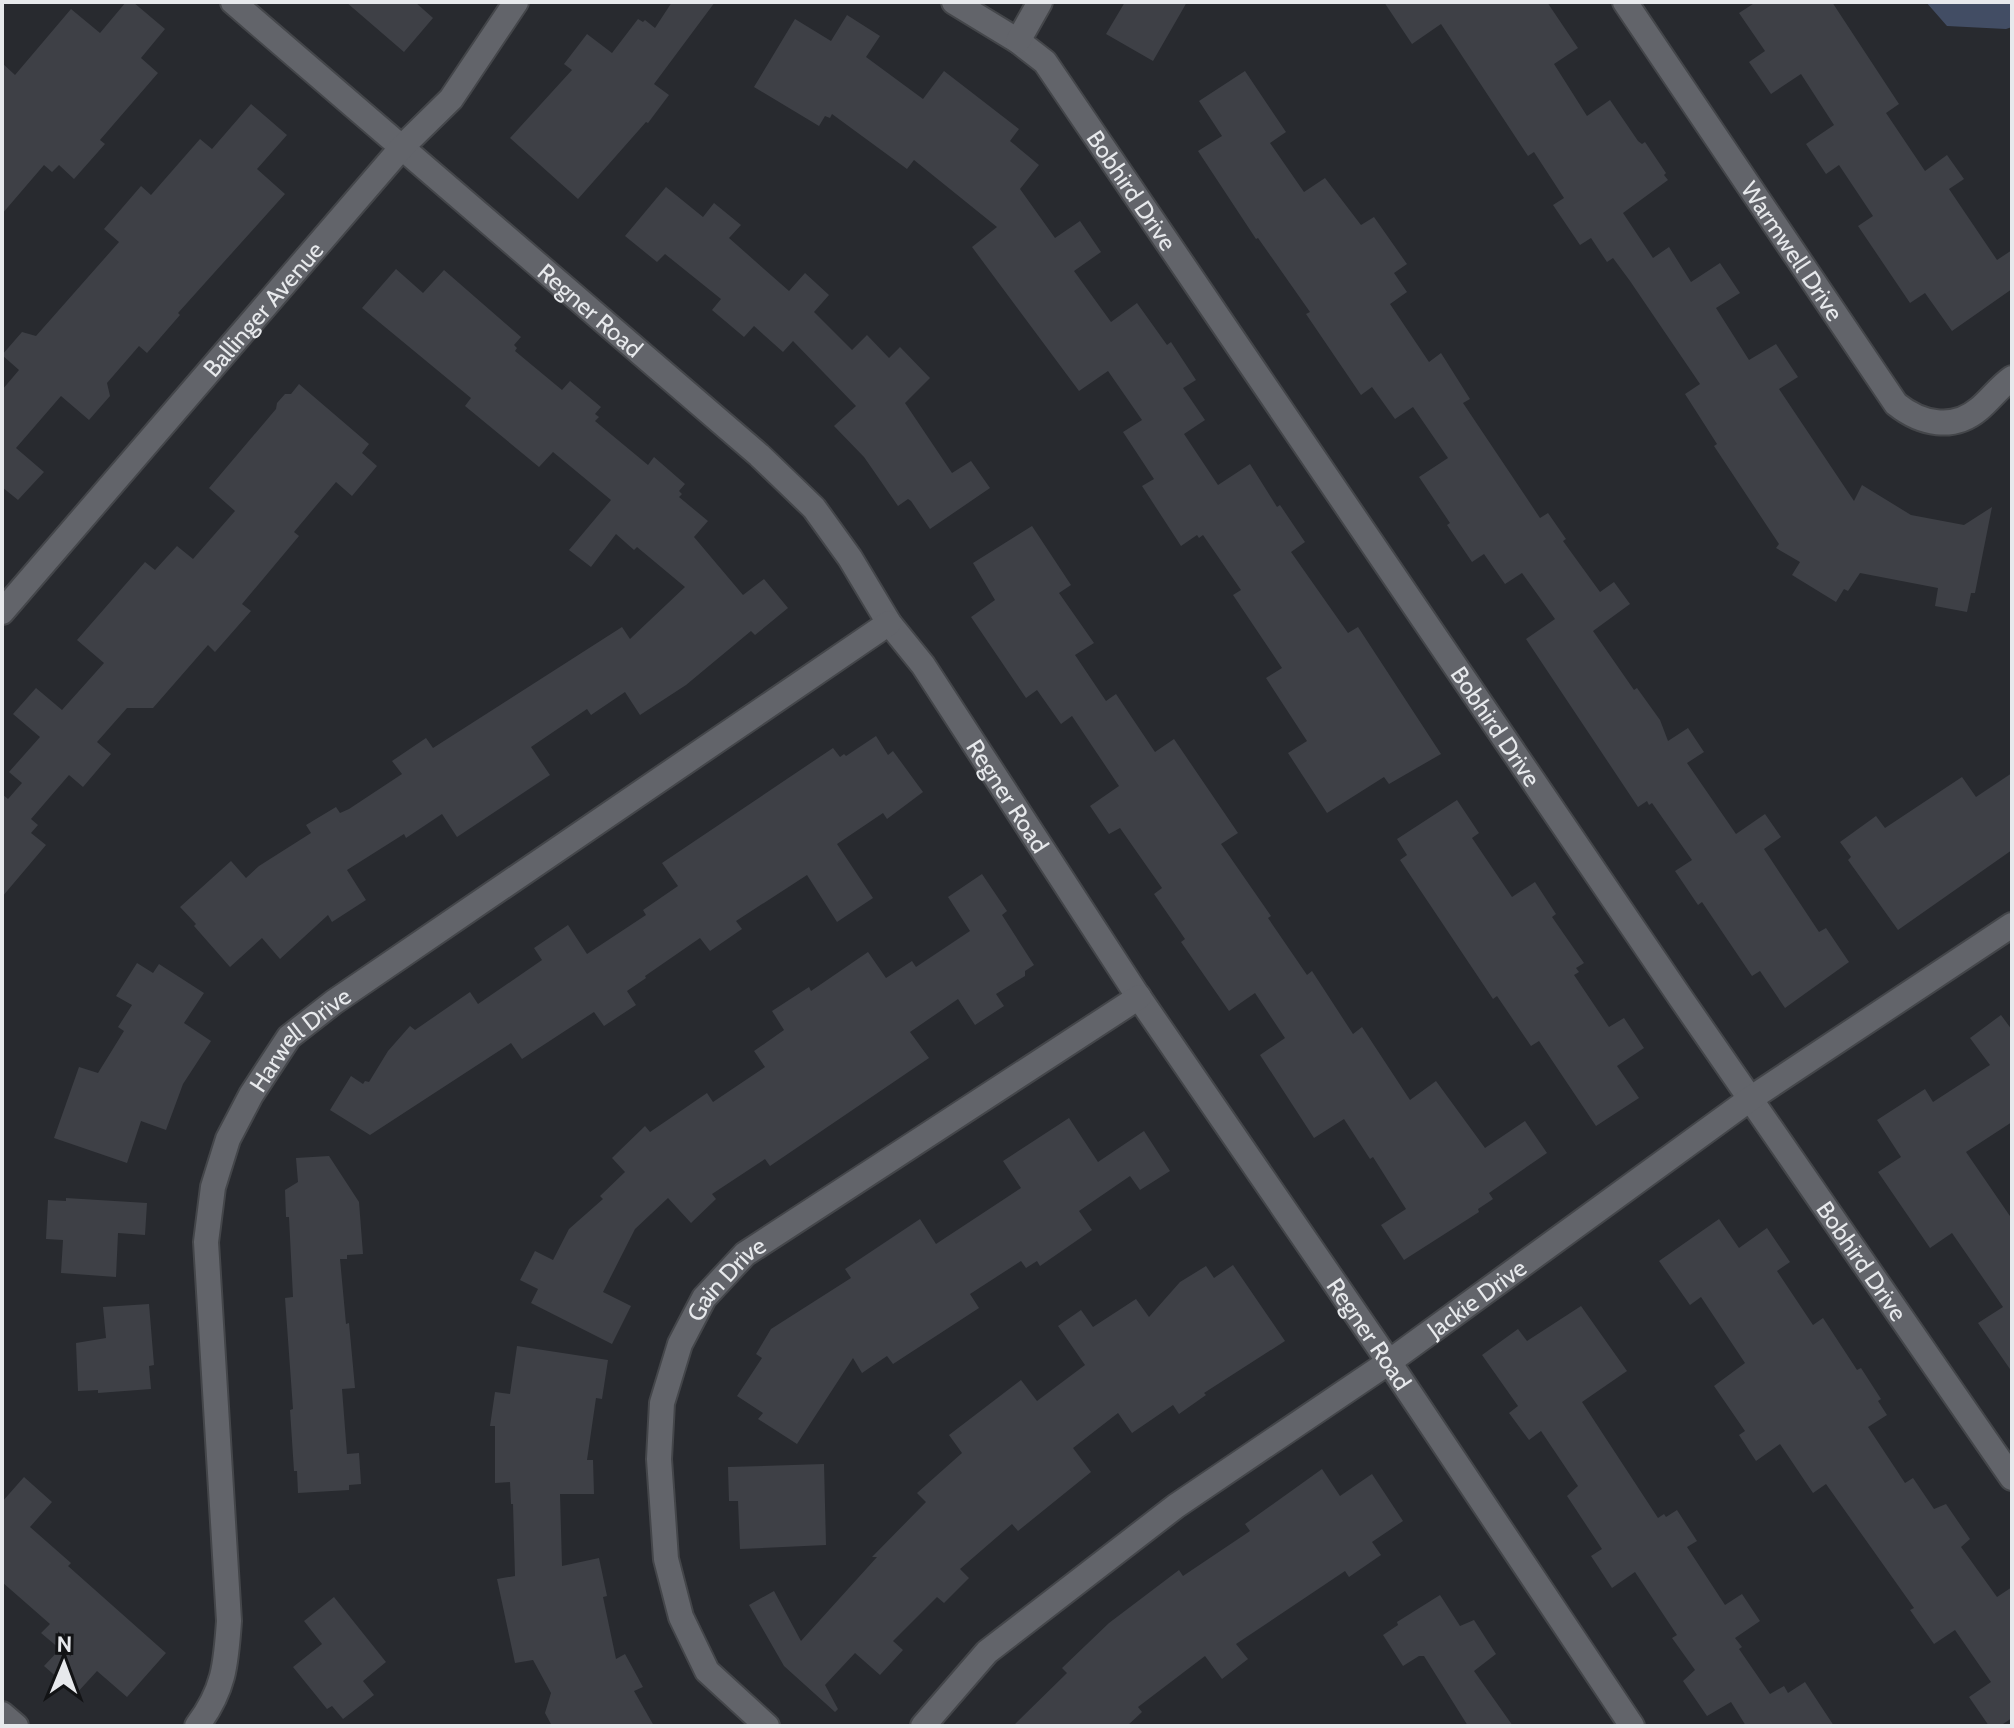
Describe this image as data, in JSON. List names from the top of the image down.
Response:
{
  "streets": {
    "street": [
      "Bobhird Drive",
      "Warmwell Drive",
      "Regner Road",
      "Ballinger Avenue",
      "Harwell Drive",
      "Gain Drive",
      "Jackie Drive"
    ]
  },
  "crossings": [
    ["Bobhird Drive", "Jackie Drive"],
    ["Regner Road", "Ballinger Avenue"],
    ["Regner Road", "Harwell Drive"],
    ["Regner Road", "Gain Drive"],
    ["Regner Road", "Jackie Drive"]
  ],
  "north": "top"
}
